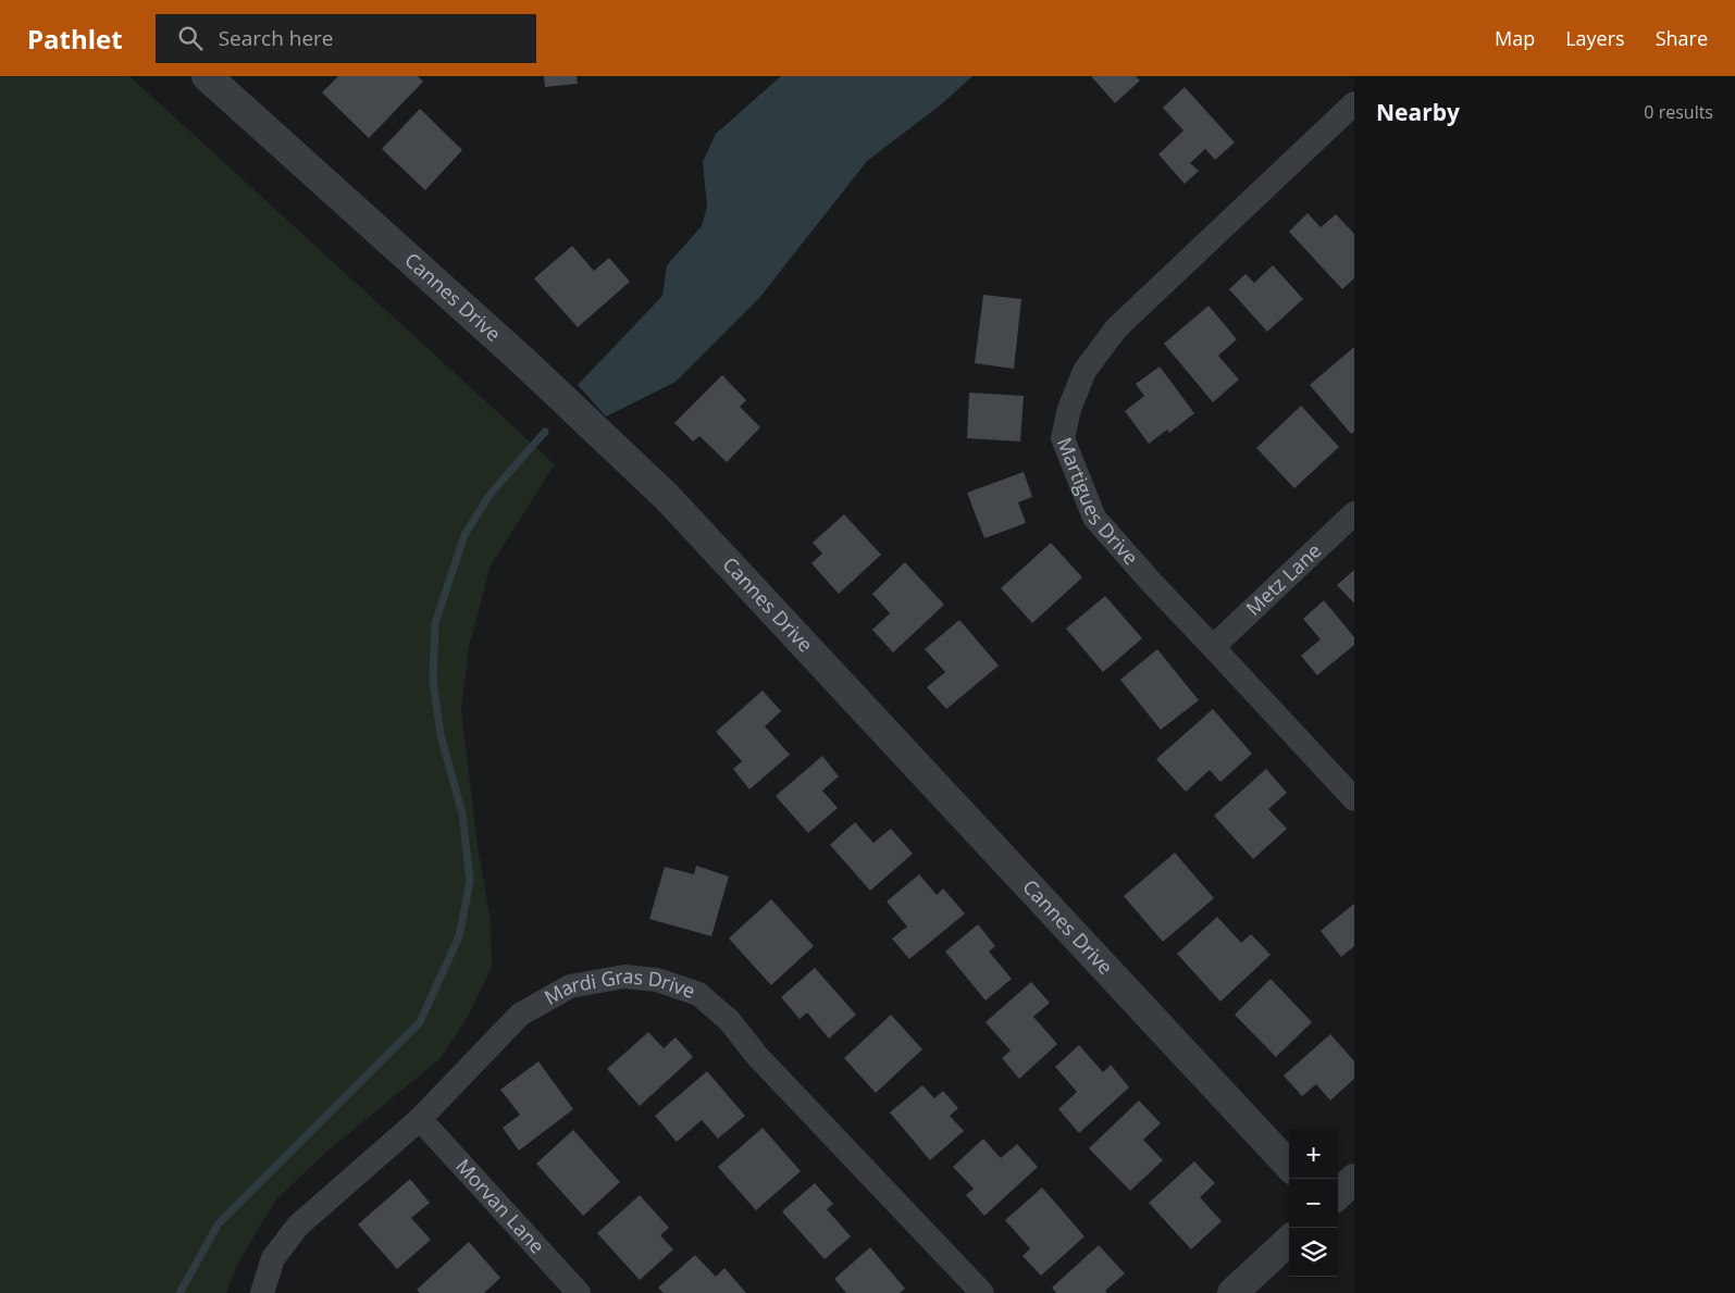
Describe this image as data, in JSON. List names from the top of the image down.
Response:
{
  "streets": {
    "street": [
      "Cannes Drive",
      "Martigues Drive",
      "Metz Lane",
      "Mardi Gras Drive",
      "Morvan Lane"
    ]
  },
  "crossings": [
    ["Martigues Drive", "Metz Lane"],
    ["Mardi Gras Drive", "Morvan Lane"]
  ],
  "page": {
    "header": "Pathlet",
    "search": "Search here",
    "nav": ["Map", "Layers", "Share"],
    "heading": ["Nearby", "0 results"],
    "map_buttons": ["+", "−"]
  }
}
